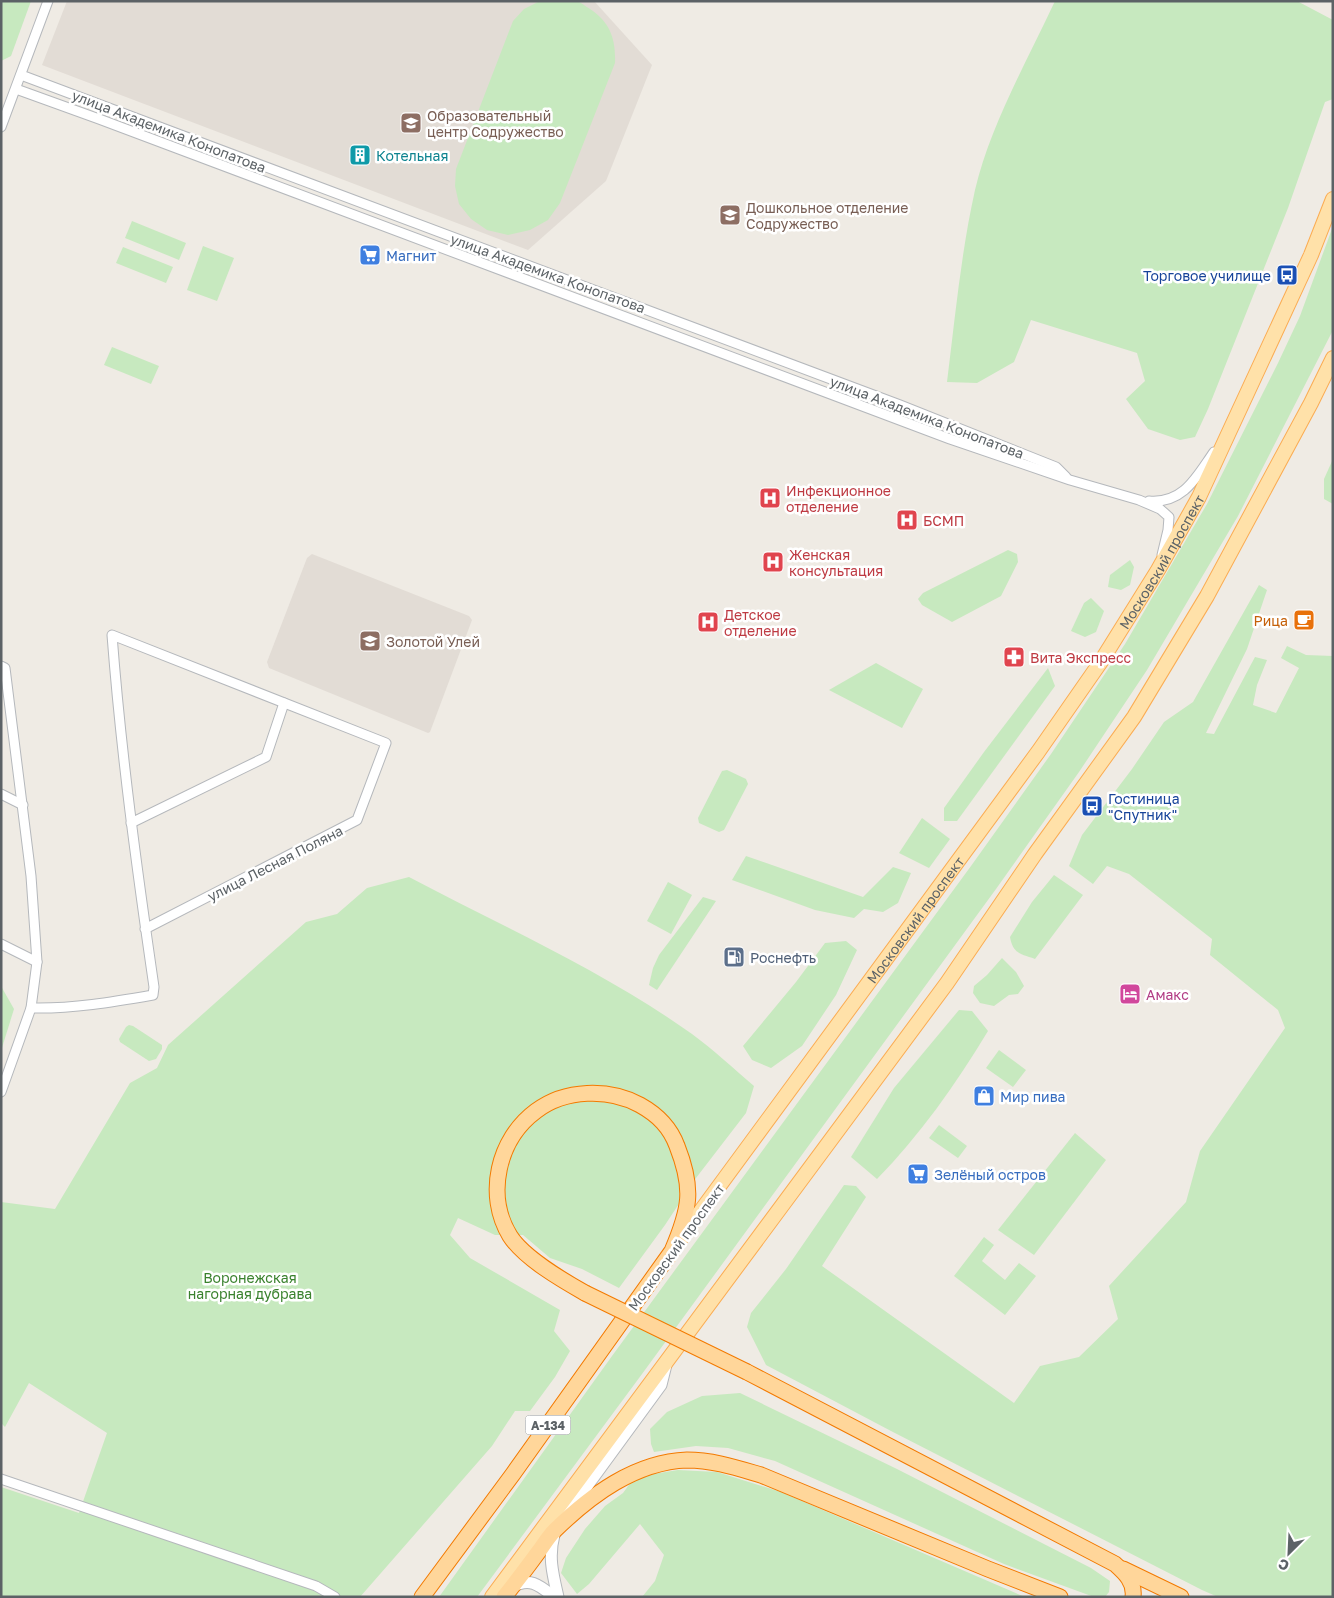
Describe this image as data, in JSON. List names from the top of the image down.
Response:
{
  "streets": {
    "highway": ["Московский проспект", "А-134"],
    "street": ["улица Академика Конопатова", "улица Лесная Поляна"]
  },
  "parks": ["Воронежская нагорная дубрава"],
  "places": {
    "school or university": ["Образовательный центр Содружество", "Дошкольное отделение Содружество", "Золотой Улей"],
    "building": ["Котельная"],
    "supermarket": ["Магнит", "Зелёный остров"],
    "bus stop": ["Торговое училище", "Гостиница \"Спутник\""],
    "hospital": [
      "Инфекционное отделение",
      "БСМП",
      "Женская консультация",
      "Детское отделение"
    ],
    "cafe": ["Рица"],
    "pharmacy": ["Вита Экспресс"],
    "fuel station": ["Роснефть"],
    "hotel": ["Амакс"],
    "shop": ["Мир пива"]
  },
  "north": "bottom left"
}
